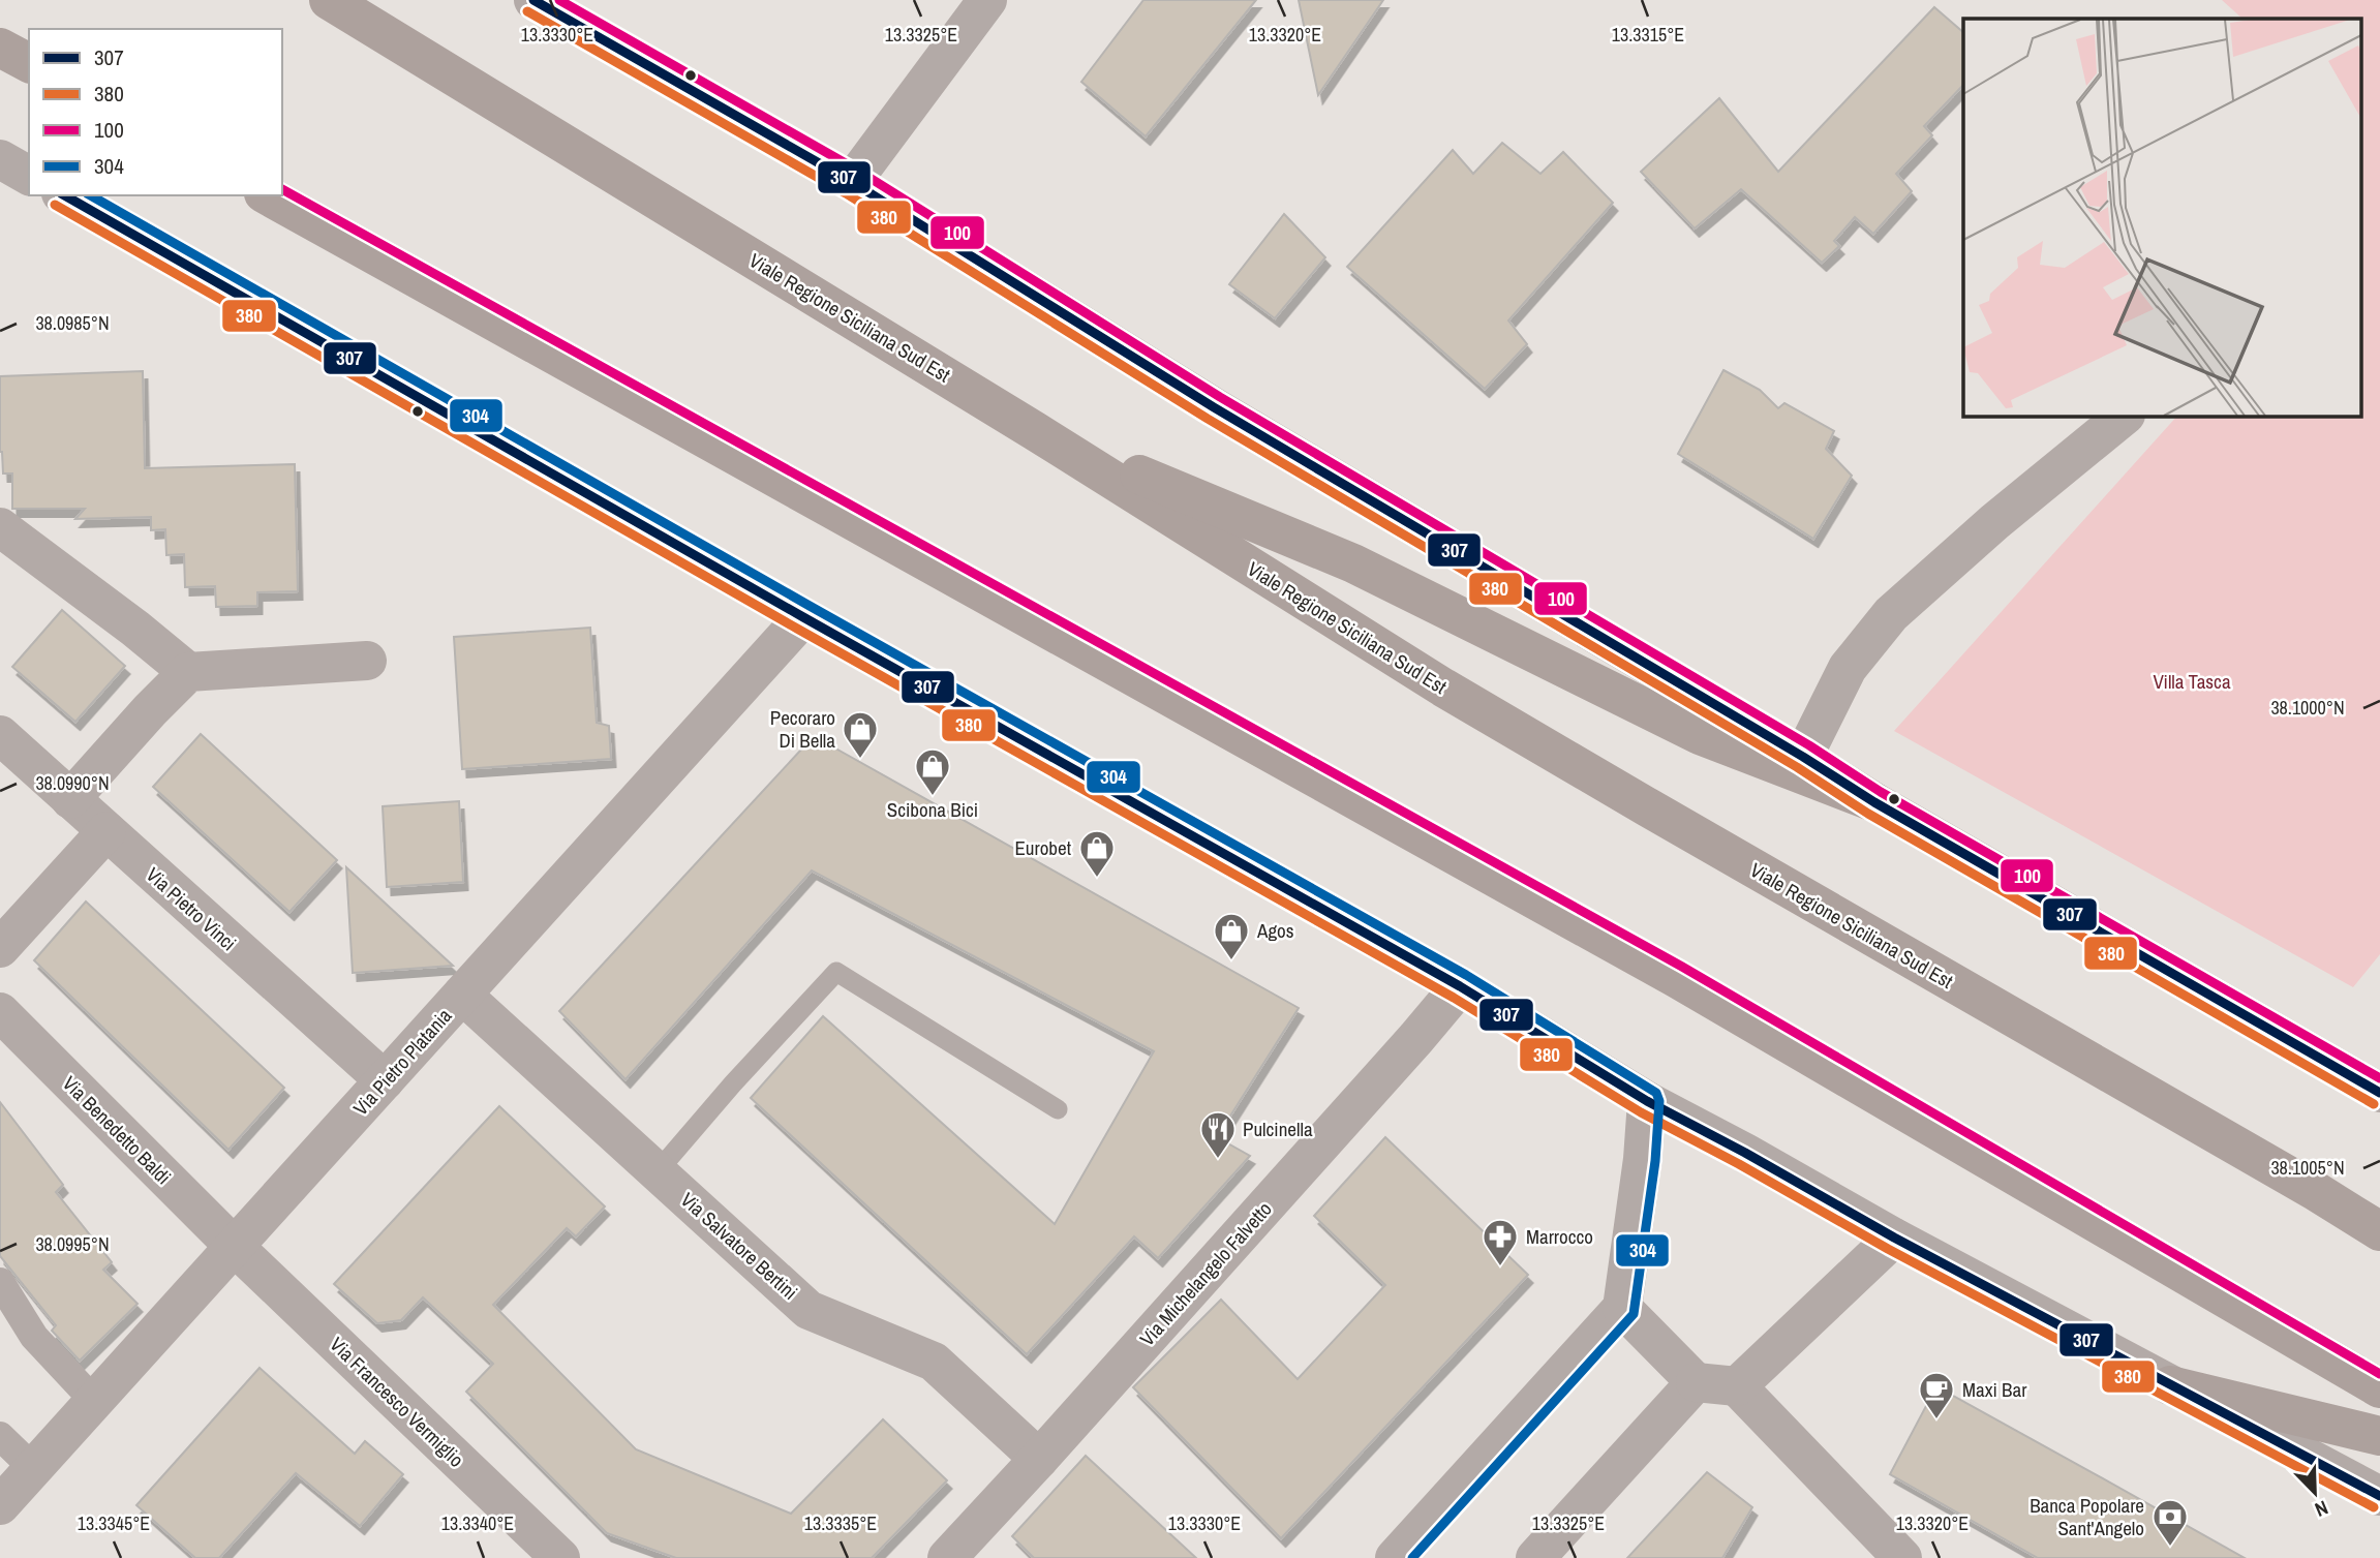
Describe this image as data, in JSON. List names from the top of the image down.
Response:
{
  "streets": {
    "main road": ["Viale Regione Siciliana Sud Est"],
    "street": [
      "Via Pietro Vinci",
      "Via Pietro Platania",
      "Via Benedetto Baldi",
      "Via Salvatore Bertini",
      "Via Michelangelo Falvetto",
      "Via Francesco Vermiglio"
    ]
  },
  "crossings": [
    ["Via Pietro Vinci", "Via Pietro Platania"],
    ["Via Pietro Platania", "Via Benedetto Baldi"],
    ["Via Pietro Platania", "Via Salvatore Bertini"],
    ["Via Pietro Platania", "Via Francesco Vermiglio"],
    ["Via Benedetto Baldi", "Via Francesco Vermiglio"],
    ["Via Salvatore Bertini", "Via Michelangelo Falvetto"]
  ],
  "parks": ["Villa Tasca"],
  "places": {
    "shop": [
      "Pecoraro Di Bella",
      "Scibona Bici",
      "Eurobet",
      "Agos"
    ],
    "restaurant": ["Pulcinella"],
    "pharmacy": ["Marrocco"],
    "cafe": ["Maxi Bar"],
    "bank": ["Banca Popolare Sant'Angelo"]
  },
  "lines": [
    "transit line 307",
    "transit line 100",
    "transit line 380",
    "transit line 304"
  ],
  "legend": [
    "307",
    "380",
    "100",
    "304"
  ],
  "north": "bottom right",
  "coordinates": [
    "13.3330°E",
    "13.3325°E",
    "13.3320°E",
    "13.3315°E",
    "38.0985°N",
    "38.1000°N",
    "38.0990°N",
    "38.1005°N",
    "38.0995°N",
    "13.3345°E",
    "13.3340°E",
    "13.3335°E"
  ]
}
